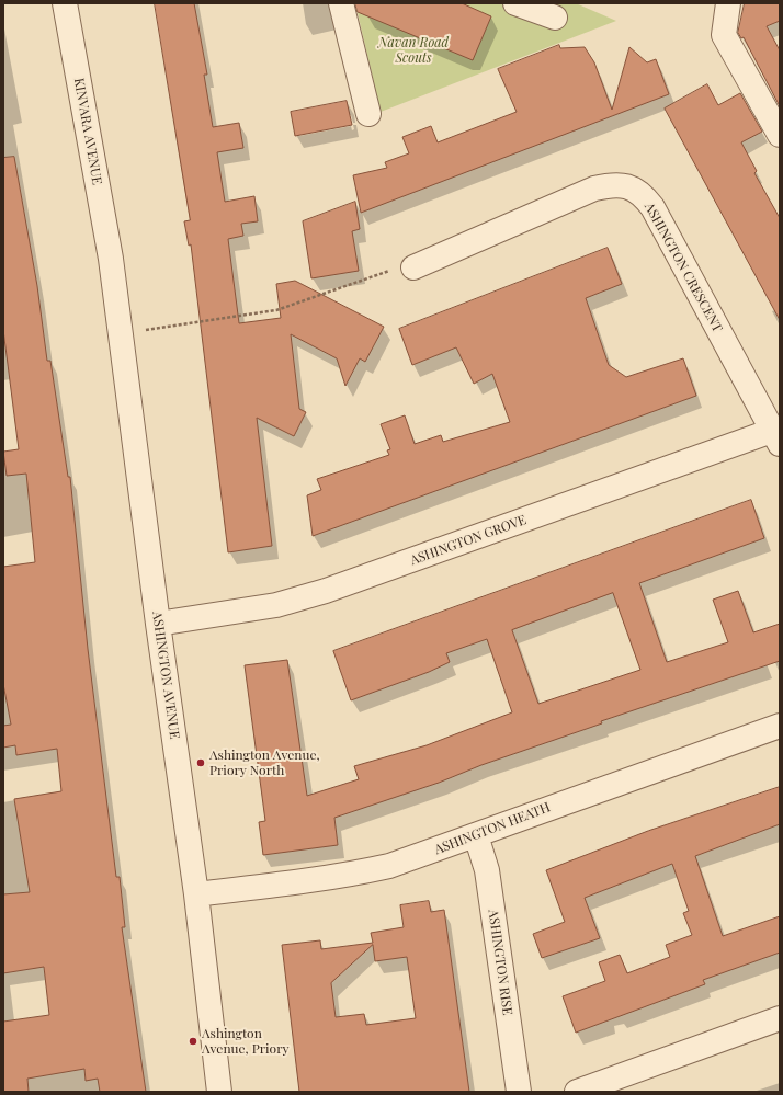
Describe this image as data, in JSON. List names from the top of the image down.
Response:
{
  "streets": {
    "street": [
      "KINVARA AVENUE",
      "ASHINGTON CRESCENT",
      "ASHINGTON GROVE",
      "ASHINGTON AVENUE",
      "ASHINGTON HEATH",
      "ASHINGTON RISE"
    ]
  },
  "crossings": [
    ["KINVARA AVENUE", "ASHINGTON AVENUE"],
    ["ASHINGTON CRESCENT", "ASHINGTON GROVE"],
    ["ASHINGTON GROVE", "ASHINGTON AVENUE"],
    ["ASHINGTON AVENUE", "ASHINGTON HEATH"],
    ["ASHINGTON HEATH", "ASHINGTON RISE"]
  ],
  "parks": ["Navan Road Scouts"],
  "places": ["Ashington Avenue, Priory North", "Ashington Avenue, Priory"]
}
